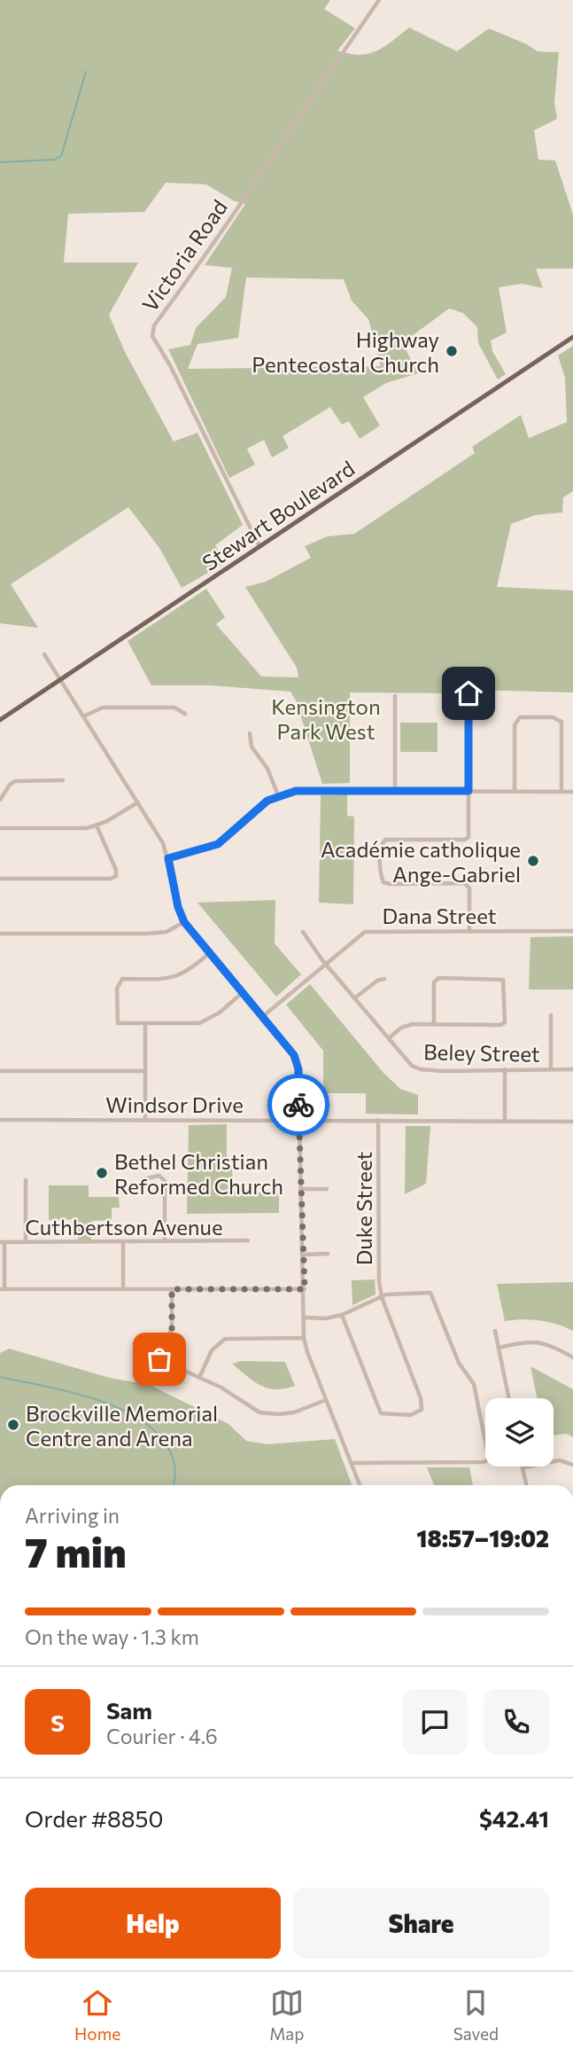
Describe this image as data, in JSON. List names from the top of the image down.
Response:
{
  "streets": {
    "main road": ["Stewart Boulevard"],
    "street": [
      "Victoria Road",
      "Dana Street",
      "Beley Street",
      "Windsor Drive",
      "Duke Street",
      "Cuthbertson Avenue"
    ]
  },
  "crossings": [
    ["Victoria Road", "Stewart Boulevard"],
    ["Dana Street", "Beley Street"],
    ["Windsor Drive", "Duke Street"]
  ],
  "parks": ["Kensington Park West"],
  "places": [
    "Highway Pentecostal Church",
    "Académie catholique Ange-Gabriel",
    "Bethel Christian Reformed Church",
    "Brockville Memorial Centre and Arena"
  ],
  "page": {
    "heading": ["7 min", "Arriving in", "18:57–19:02"],
    "panel": [
      "Sam",
      "Courier · 4.6",
      "Order #8850",
      "$42.41"
    ],
    "bar": "On the way · 1.3 km",
    "round": "S",
    "buttons": ["Help", "Share"],
    "tabs": ["Home", "Map", "Saved"]
  }
}
